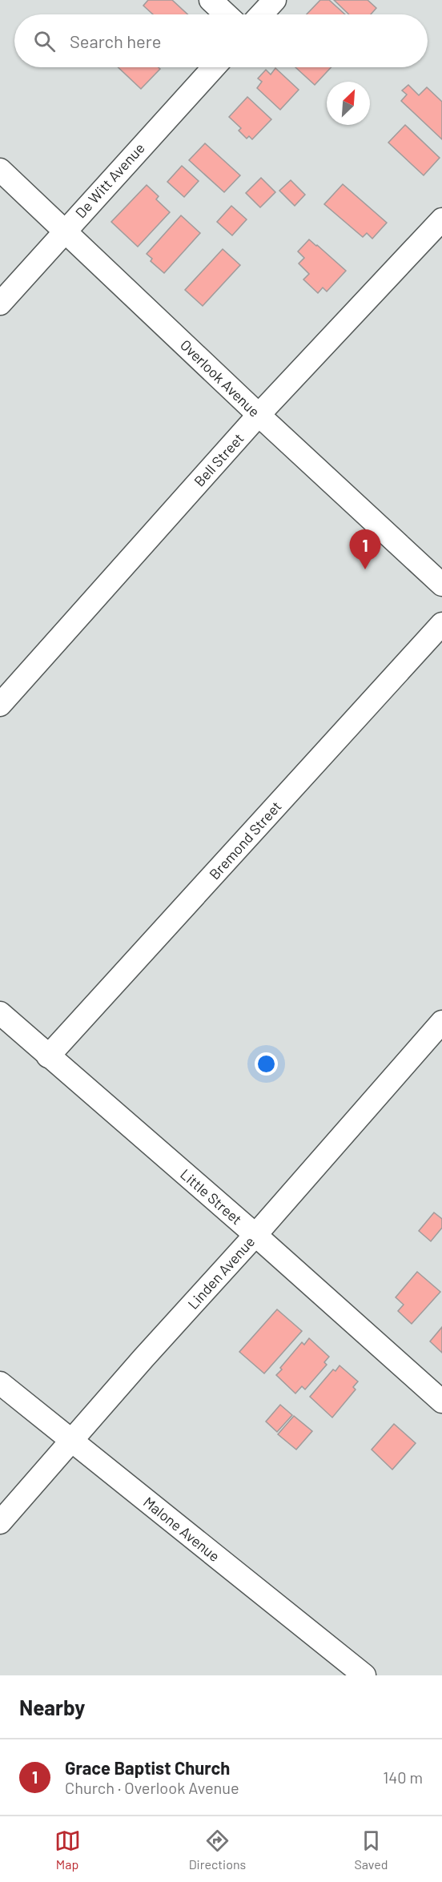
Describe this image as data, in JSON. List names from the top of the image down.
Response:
{
  "streets": {
    "street": [
      "De Witt Avenue",
      "Overlook Avenue",
      "Bell Street",
      "Bremond Street",
      "Little Street",
      "Linden Avenue",
      "Malone Avenue"
    ]
  },
  "crossings": [
    ["De Witt Avenue", "Overlook Avenue"],
    ["Overlook Avenue", "Bell Street"],
    ["Bremond Street", "Little Street"],
    ["Little Street", "Linden Avenue"],
    ["Linden Avenue", "Malone Avenue"]
  ],
  "north": "top right",
  "page": {
    "search": "Search here",
    "pins": "1",
    "heading": "Nearby",
    "list": [
      {
        "mark": "1",
        "name": "Grace Baptist Church",
        "note": "Church · Overlook Avenue",
        "value": "140 m"
      }
    ],
    "nav": ["Map", "Directions", "Saved"]
  }
}
